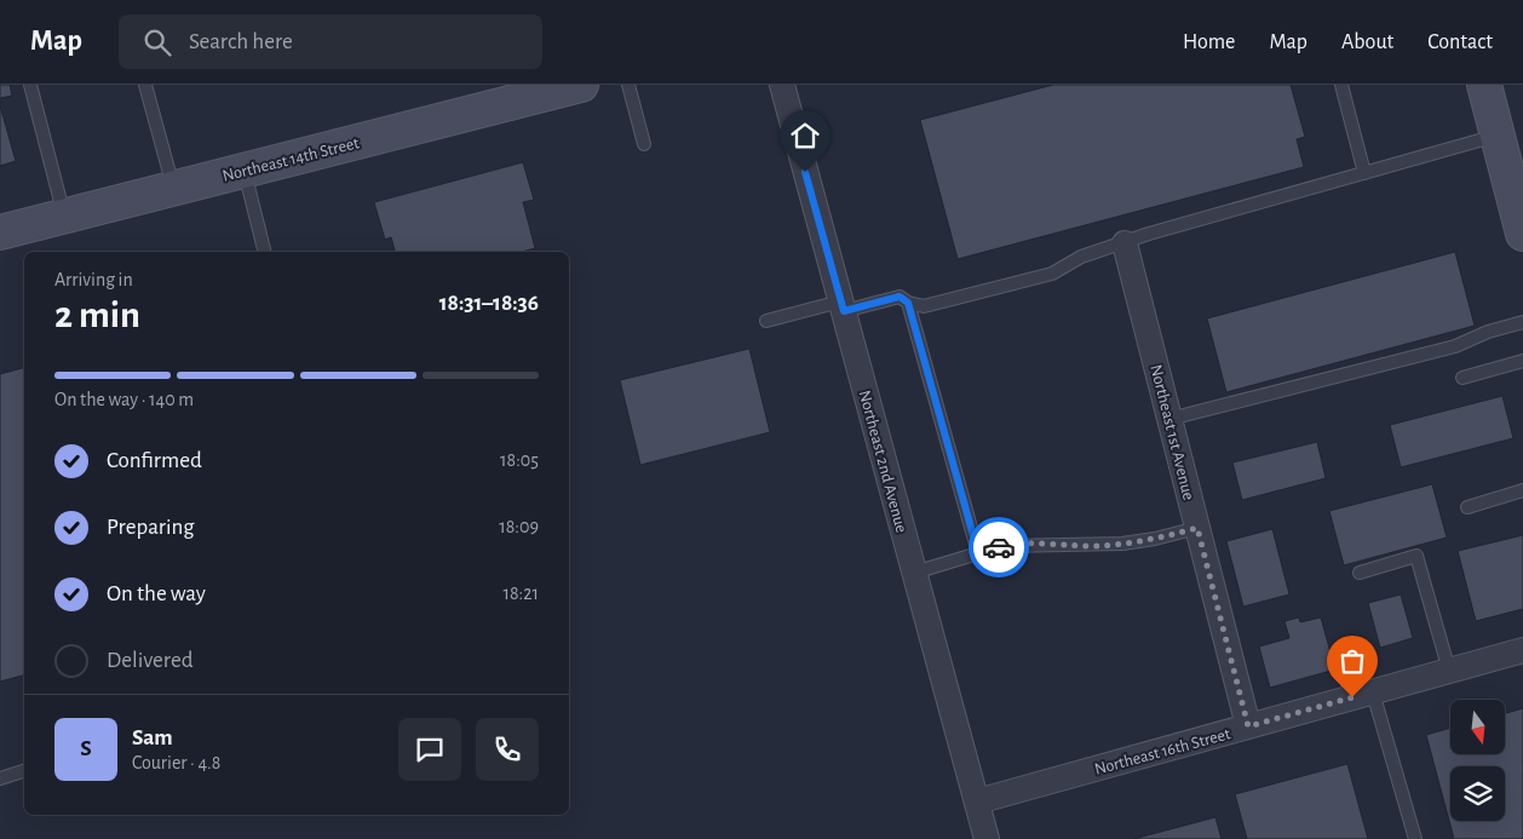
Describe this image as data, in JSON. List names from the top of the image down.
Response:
{
  "streets": {
    "street": [
      "Northeast 14th Street",
      "Northeast 1st Avenue",
      "Northeast 2nd Avenue",
      "Northeast 16th Street"
    ]
  },
  "crossings": [
    ["Northeast 1st Avenue", "Northeast 16th Street"],
    ["Northeast 2nd Avenue", "Northeast 16th Street"]
  ],
  "north": "bottom",
  "page": {
    "header": "Map",
    "search": "Search here",
    "nav": [
      "Home",
      "Map",
      "About",
      "Contact"
    ],
    "heading": ["2 min", "Arriving in", "18:31–18:36"],
    "panel": ["Sam", "Courier · 4.8"],
    "bar": "On the way · 140 m",
    "list": [
      ["Confirmed", "18:05"],
      ["Preparing", "18:09"],
      ["On the way", "18:21"],
      "Delivered"
    ],
    "round": "S"
  }
}
